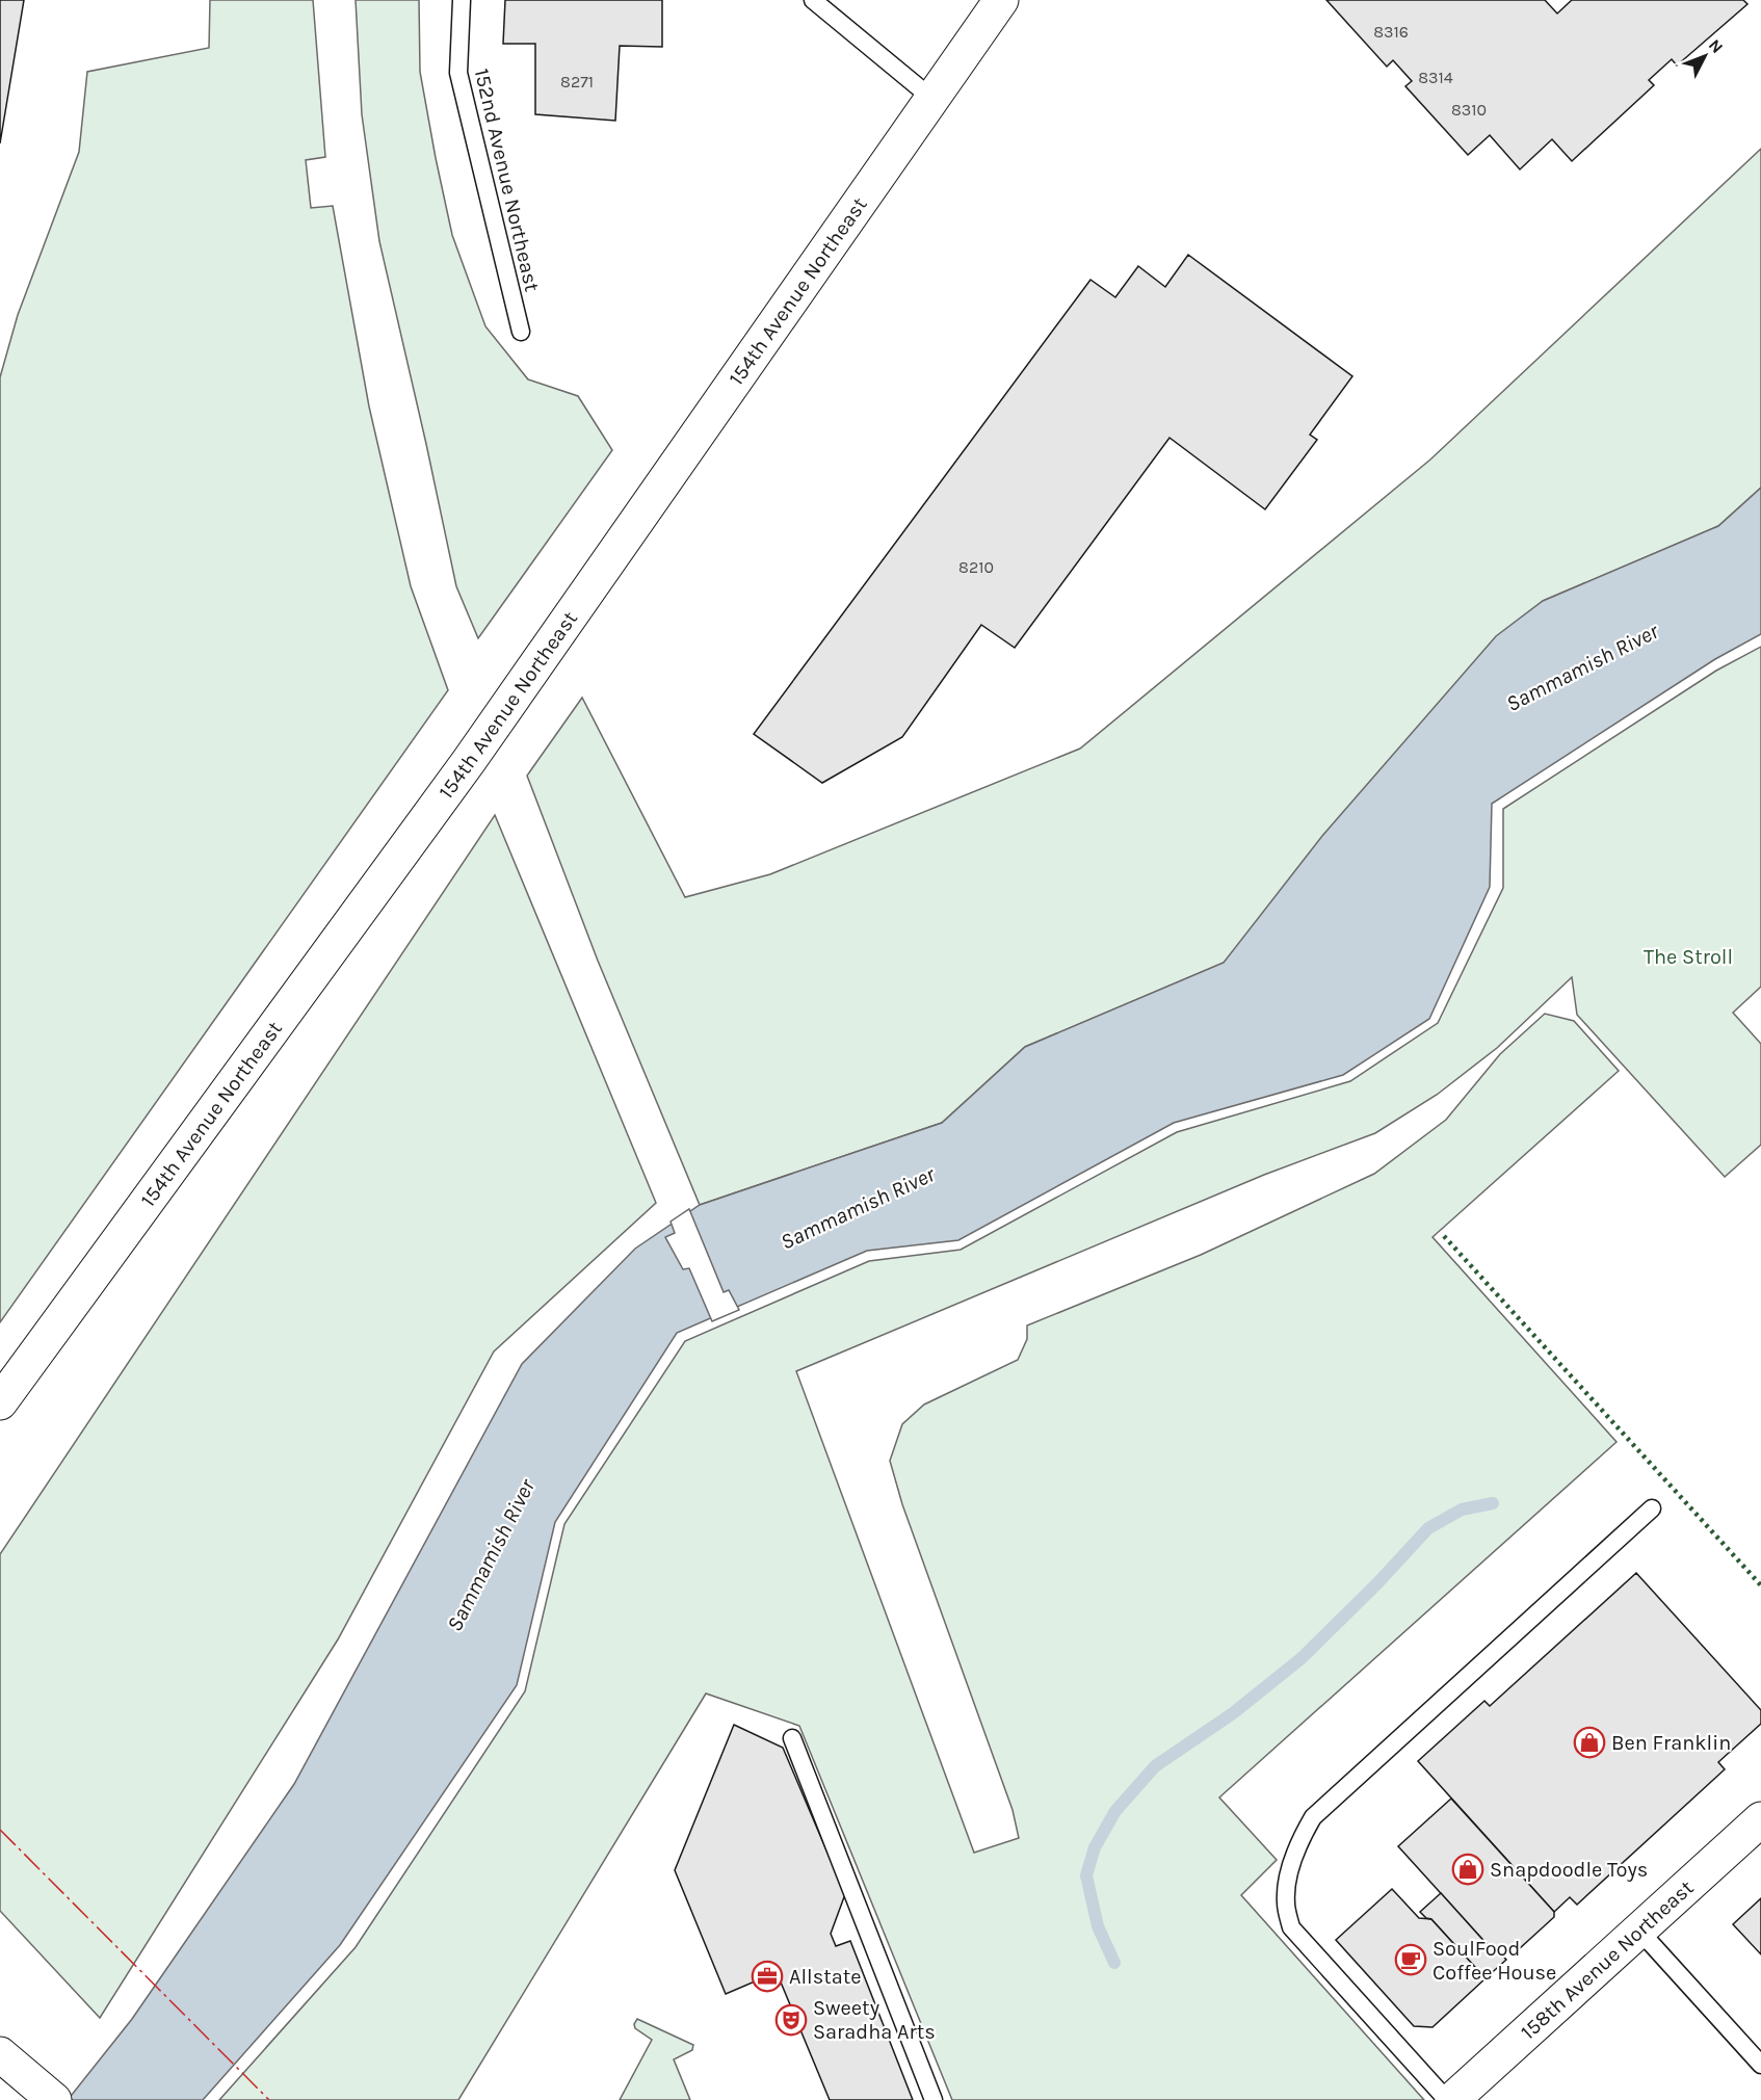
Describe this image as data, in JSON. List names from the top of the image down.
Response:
{
  "streets": {
    "main road": ["154th Avenue Northeast", "158th Avenue Northeast"],
    "lane": ["152nd Avenue Northeast"]
  },
  "water": ["Sammamish River"],
  "parks": ["The Stroll"],
  "places": {
    "shop": ["Ben Franklin", "Snapdoodle Toys"],
    "cafe": ["SoulFood Coffee House"],
    "office": ["Allstate"],
    "theatre": ["Sweety Saradha Arts"]
  },
  "house_numbers": [
    "8316",
    "8314",
    "8271",
    "8310",
    "8210"
  ],
  "north": "top right"
}
